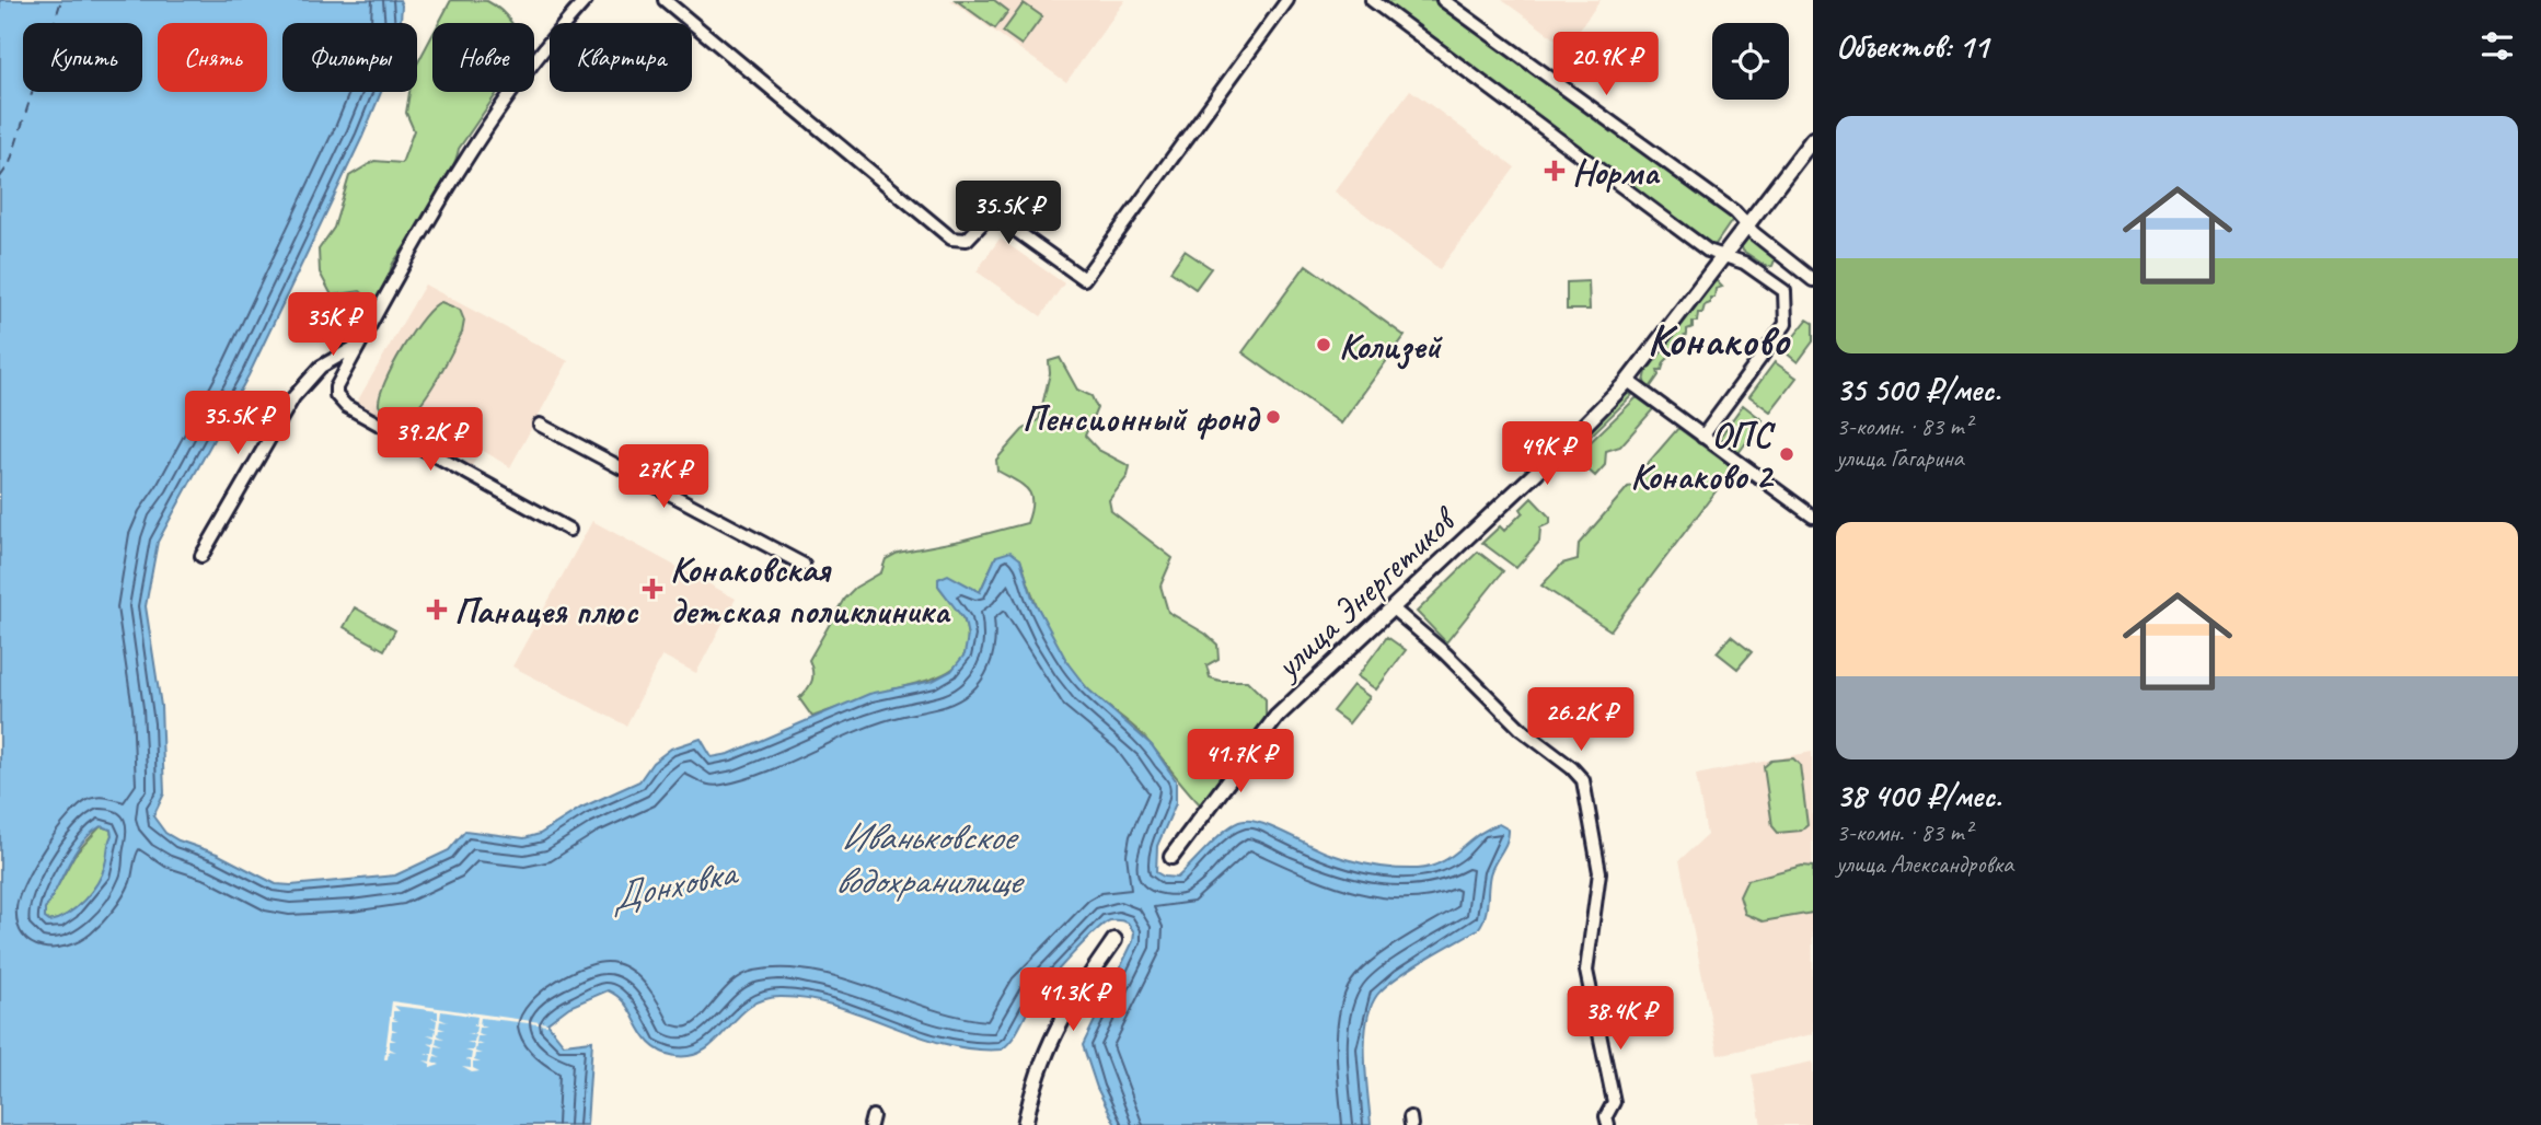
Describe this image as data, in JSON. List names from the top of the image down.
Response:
{
  "streets": {
    "main road": ["улица Энергетиков"]
  },
  "districts": ["Конаково"],
  "water": ["Иваньковское водохранилище", "Донховка"],
  "places": {
    "health": ["Норма", "Конаковская детская поликлиника", "Панацея плюс"],
    "other": ["Колизей", "Пенсионный фонд", "ОПС Конаково 2"]
  },
  "page": {
    "heading": "Объектов: 11",
    "chip": [
      "Купить",
      "Снять",
      "Фильтры",
      "Новое",
      "Квартира"
    ],
    "price": [
      "20.9K ₽",
      "35.5K ₽",
      "35K ₽",
      "35.5K ₽",
      "39.2K ₽",
      "49K ₽",
      "27K ₽",
      "26.2K ₽",
      "41.7K ₽",
      "41.3K ₽",
      "38.4K ₽"
    ],
    "list": [
      {
        "name": "35 500 ₽/мес.",
        "note": "3-комн. · 83 m² · улица Гагарина"
      },
      {
        "name": "38 400 ₽/мес.",
        "note": "3-комн. · 83 m² · улица Александровка"
      }
    ]
  }
}
